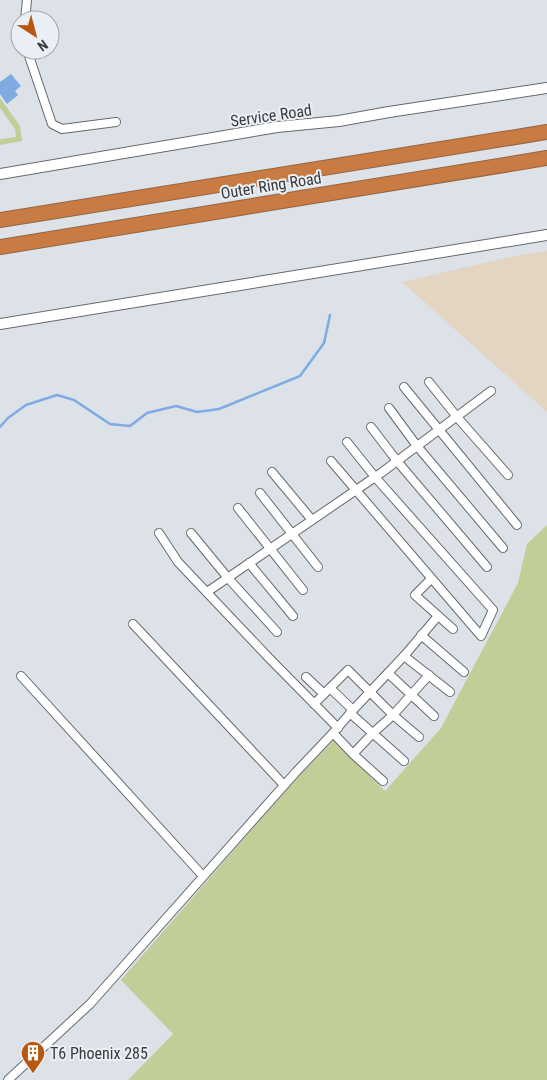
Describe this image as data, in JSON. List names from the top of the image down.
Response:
{
  "streets": {
    "highway": ["Outer Ring Road"],
    "main road": ["Service Road"]
  },
  "places": {
    "building": ["T6 Phoenix 285"]
  },
  "north": "bottom right"
}
